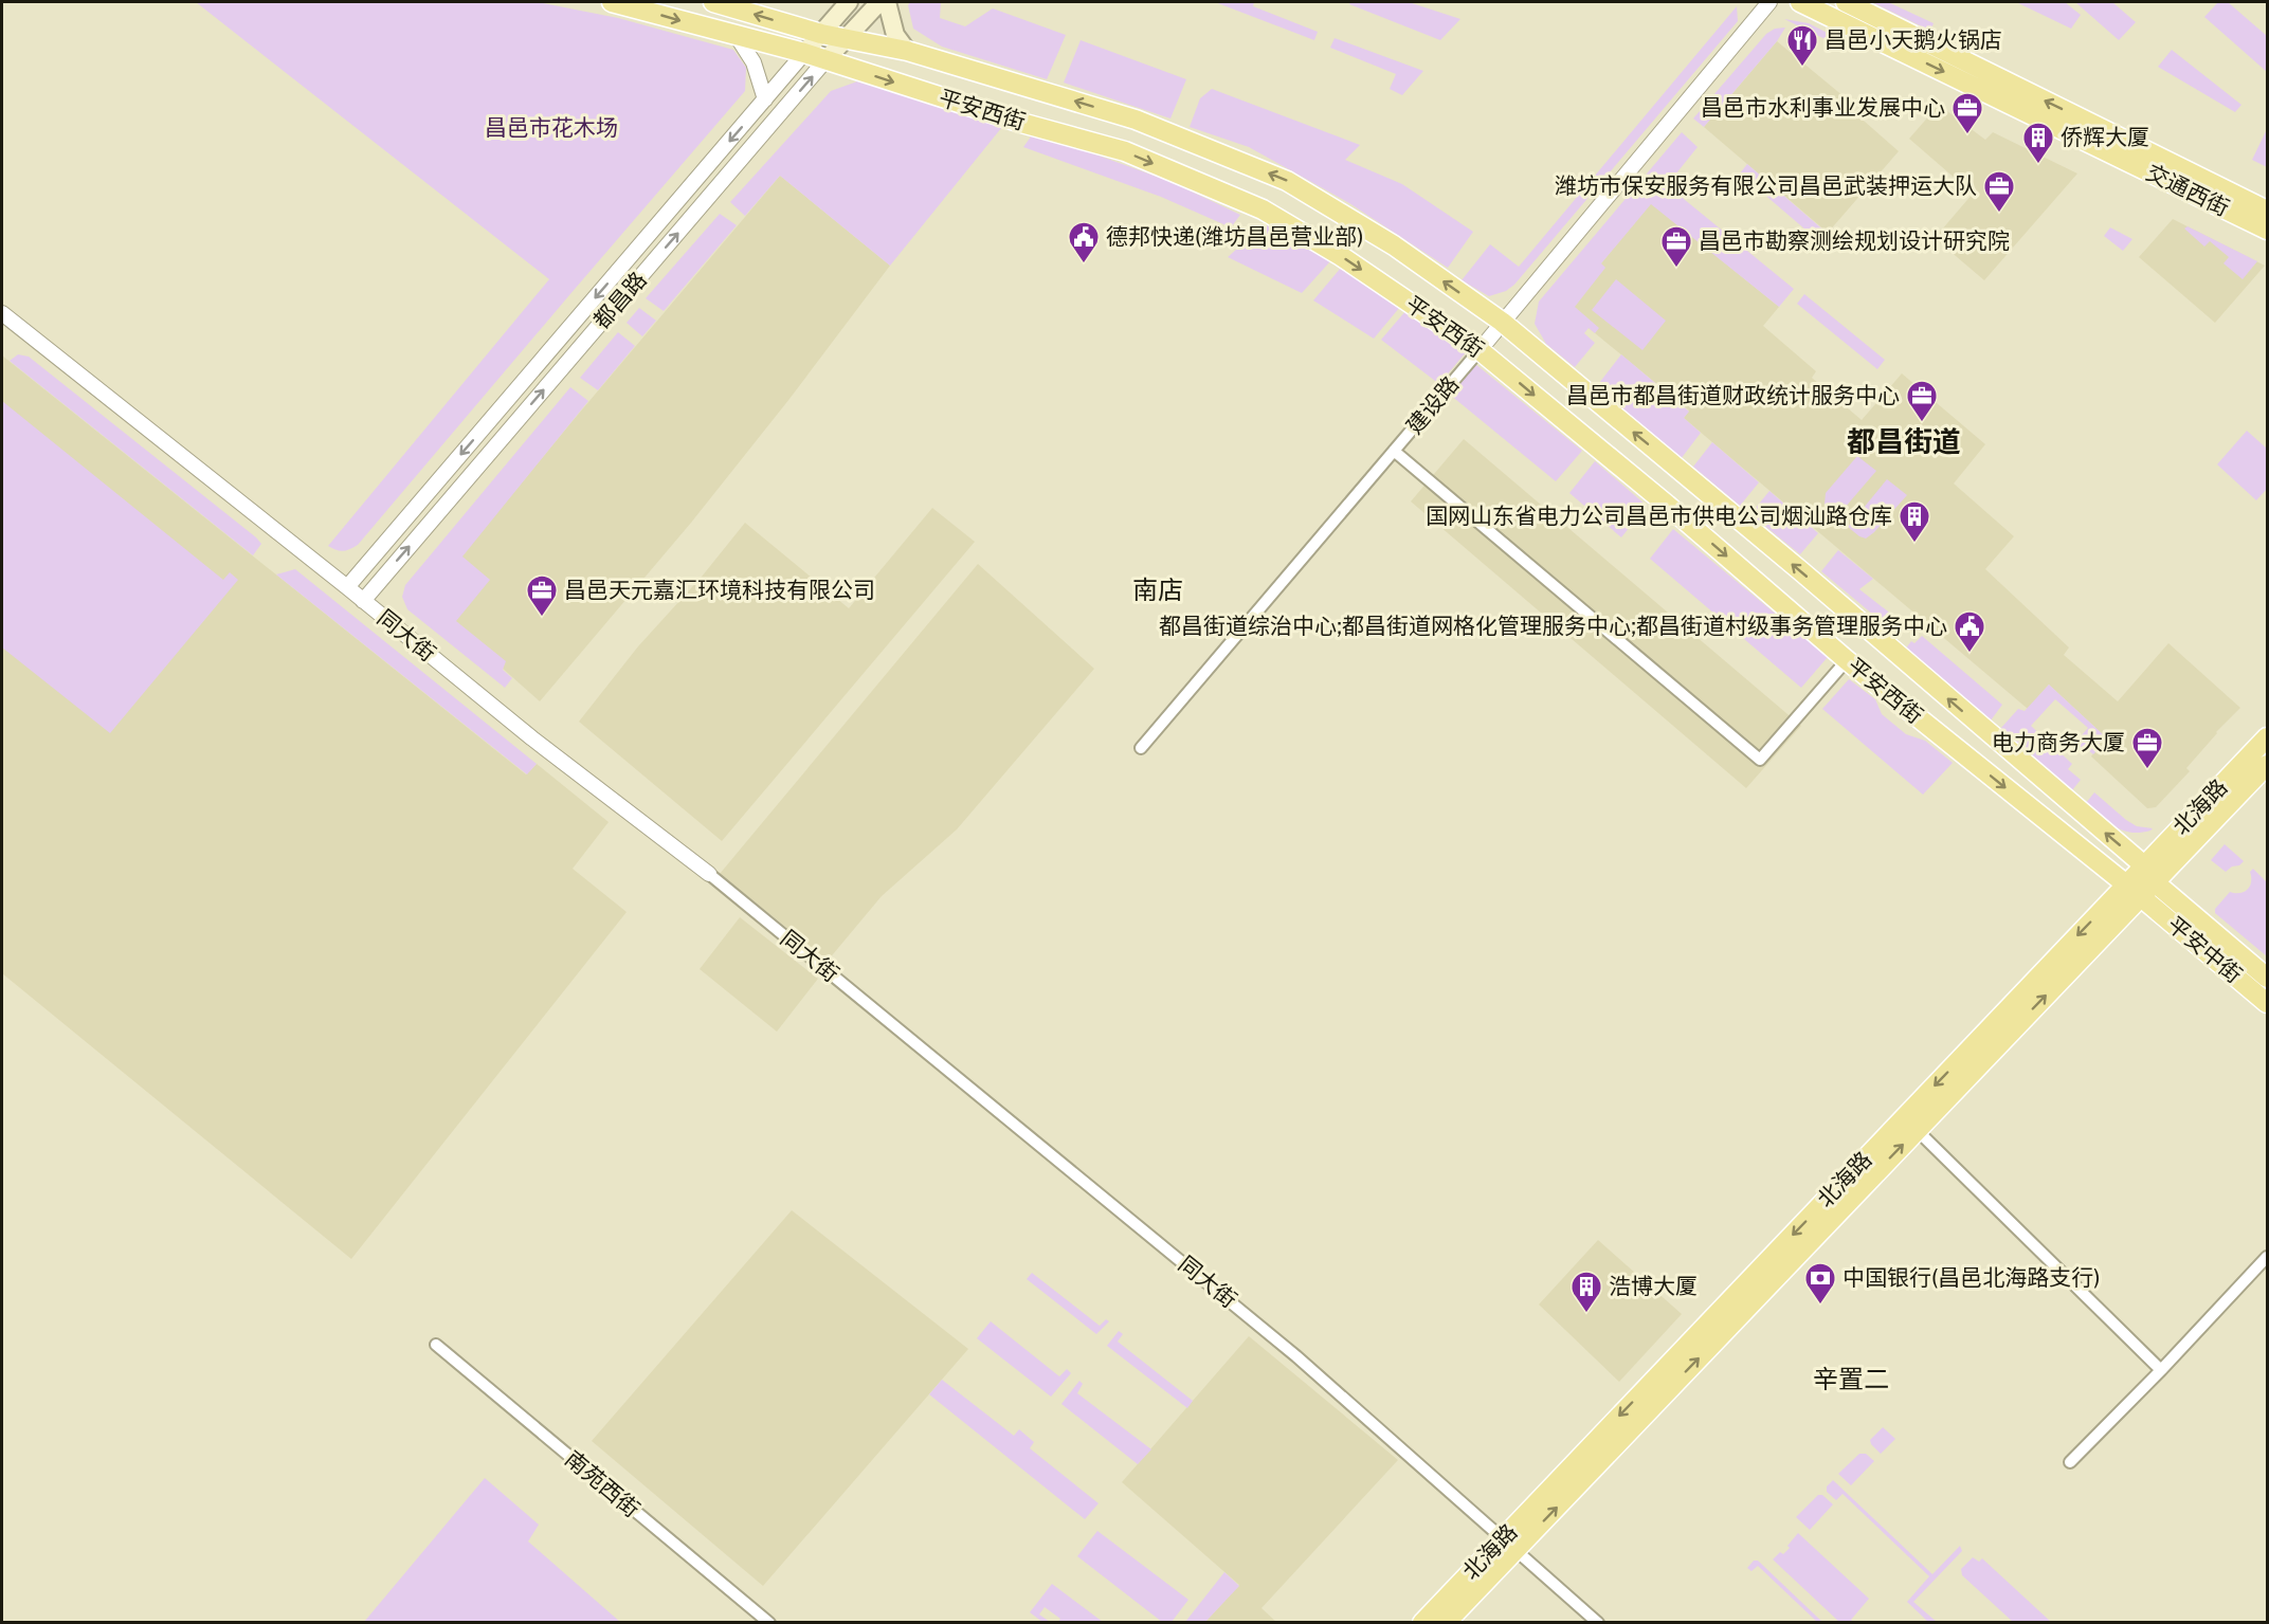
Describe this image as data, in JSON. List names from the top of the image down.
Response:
{
  "streets": {
    "main road": [
      "平安西街",
      "交通西街",
      "都昌路",
      "北海路",
      "平安中街"
    ],
    "street": ["建设路", "同大街", "南苑西街"]
  },
  "crossings": [
    ["平安西街", "都昌路"],
    ["平安西街", "建设路"],
    ["平安西街", "北海路"],
    ["平安西街", "平安中街"],
    ["都昌路", "同大街"],
    ["同大街", "北海路"],
    ["北海路", "平安中街"]
  ],
  "districts": ["都昌街道", "南店", "辛置二"],
  "parks": ["昌邑市花木场"],
  "places": {
    "restaurant": ["昌邑小天鹅火锅店"],
    "office": [
      "昌邑市水利事业发展中心",
      "潍坊市保安服务有限公司昌邑武装押运大队",
      "昌邑市勘察测绘规划设计研究院",
      "昌邑市都昌街道财政统计服务中心",
      "昌邑天元嘉汇环境科技有限公司",
      "电力商务大厦"
    ],
    "building": ["侨辉大厦", "国网山东省电力公司昌邑市供电公司烟汕路仓库", "浩博大厦"],
    "public building": ["德邦快递(潍坊昌邑营业部)", "都昌街道综治中心;都昌街道网格化管理服务中心;都昌街道村级事务管理服务中心"],
    "bank": ["中国银行(昌邑北海路支行)"]
  }
}
